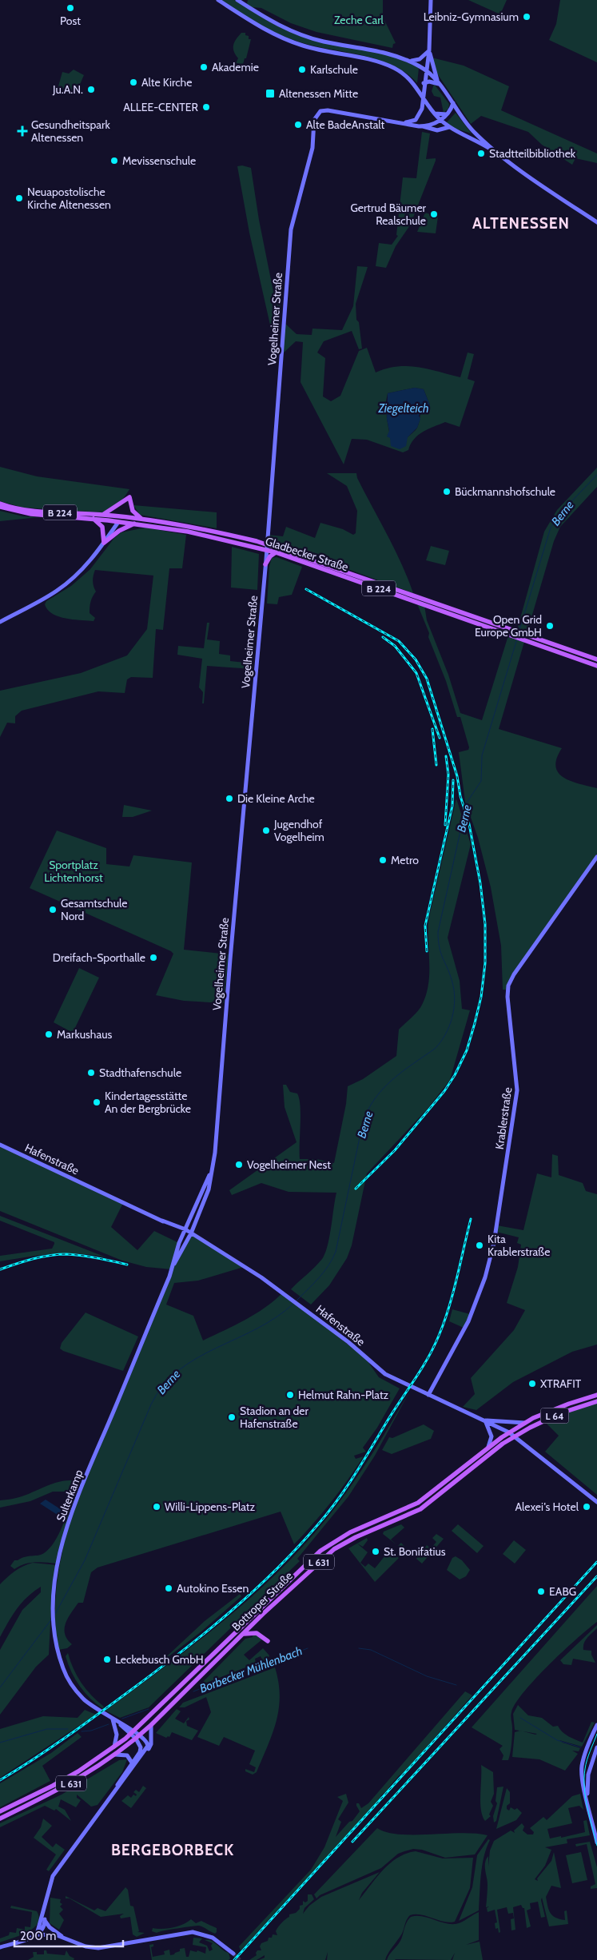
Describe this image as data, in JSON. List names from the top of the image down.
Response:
{
  "streets": {
    "main road": [
      "Vogelheimer Straße",
      "B 224",
      "Gladbecker Straße",
      "Krablerstraße",
      "Hafenstraße",
      "L 64",
      "Sulterkamp",
      "L 631",
      "Bottroper Straße"
    ]
  },
  "crossings": [
    ["Vogelheimer Straße", "Gladbecker Straße"],
    ["Vogelheimer Straße", "Hafenstraße"],
    ["Vogelheimer Straße", "Sulterkamp"],
    ["Krablerstraße", "Hafenstraße"],
    ["Hafenstraße", "Sulterkamp"],
    ["Hafenstraße", "Bottroper Straße"],
    ["Sulterkamp", "Bottroper Straße"]
  ],
  "districts": ["ALTENESSEN", "BERGEBORBECK"],
  "water": ["Ziegelteich", "Berne", "Borbecker Mühlenbach"],
  "parks": ["Zeche Carl", "Sportplatz Lichtenhorst"],
  "places": {
    "other": [
      "Post",
      "Leibniz-Gymnasium",
      "Akademie",
      "Karlschule",
      "Alte Kirche",
      "Ju.A.N.",
      "ALLEE-CENTER",
      "Alte BadeAnstalt",
      "Stadtteilbibliothek",
      "Mevissenschule",
      "Neuapostolische Kirche Altenessen",
      "Gertrud Bäumer Realschule",
      "Bückmannshofschule",
      "Open Grid Europe GmbH",
      "Die Kleine Arche",
      "Jugendhof Vogelheim",
      "Metro",
      "Gesamtschule Nord",
      "Dreifach-Sporthalle",
      "Markushaus",
      "Stadthafenschule",
      "Kindertagesstätte An der Bergbrücke",
      "Vogelheimer Nest",
      "Kita Krablerstraße",
      "XTRAFIT",
      "Helmut Rahn-Platz",
      "Stadion an der Hafenstraße",
      "Willi-Lippens-Platz",
      "Alexei's Hotel",
      "St. Bonifatius",
      "Autokino Essen",
      "EABG",
      "Leckebusch GmbH"
    ],
    "transit": ["Altenessen Mitte"],
    "health": ["Gesundheitspark Altenessen"]
  },
  "scale_bar": "200 m"
}
